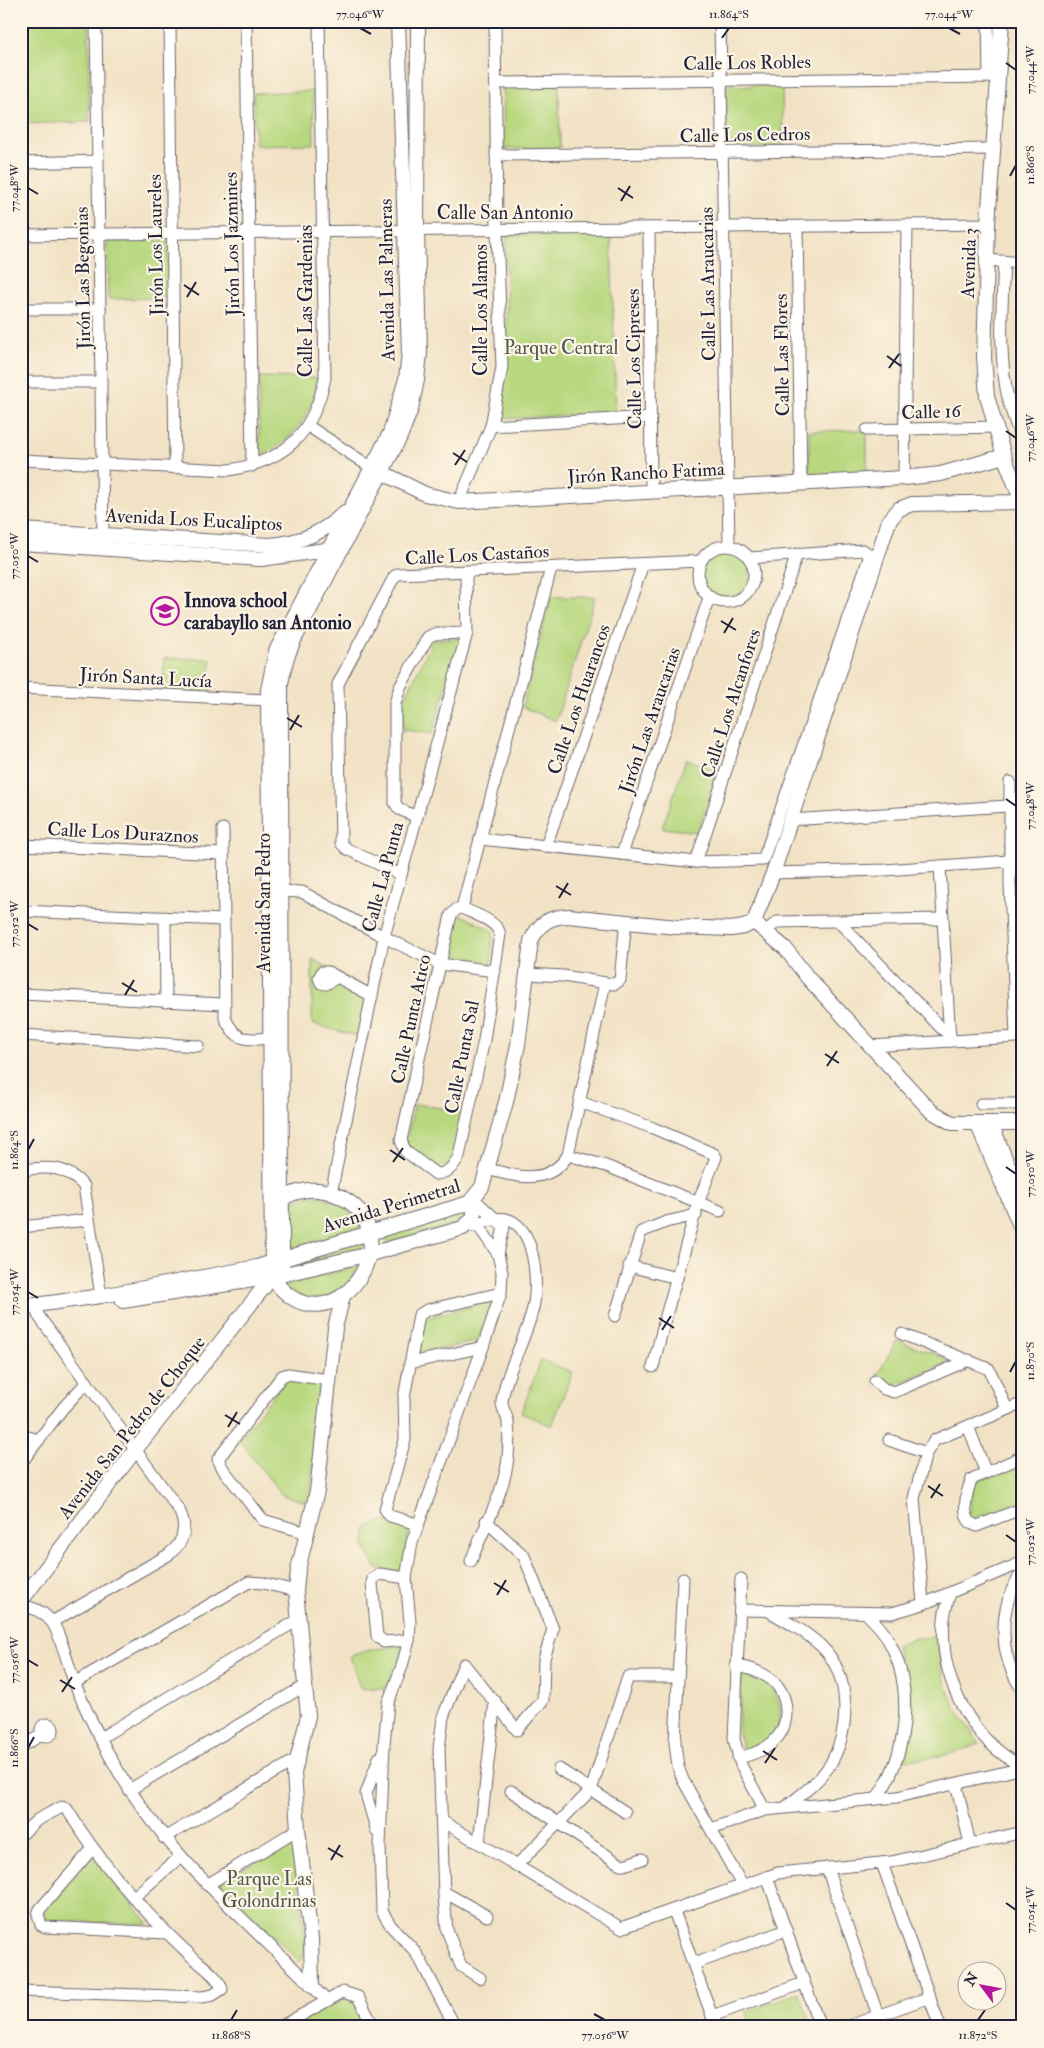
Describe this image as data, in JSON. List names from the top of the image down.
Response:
{
  "streets": {
    "street": [
      "Calle Los Robles",
      "Calle Los Cedros",
      "Calle San Antonio",
      "Jirón Los Jazmines",
      "Jirón Los Laureles",
      "Avenida 3",
      "Jirón Las Begonias",
      "Avenida Las Palmeras",
      "Calle Las Araucarias",
      "Calle Las Gardenias",
      "Calle Los Alamos",
      "Calle Las Flores",
      "Calle Los Cipreses",
      "Calle 16",
      "Jirón Rancho Fatima",
      "Avenida Los Eucaliptos",
      "Calle Los Castaños",
      "Jirón Santa Lucía",
      "Calle Los Huarancos",
      "Calle Los Alcanfores",
      "Jirón Las Araucarias",
      "Calle Los Duraznos",
      "Calle La Punta",
      "Avenida San Pedro",
      "Calle Punta Atico",
      "Calle Punta Sal",
      "Avenida Perimetral",
      "Avenida San Pedro de Choque"
    ]
  },
  "crossings": [
    ["Calle Los Robles", "Avenida 3"],
    ["Calle Los Robles", "Calle Las Araucarias"],
    ["Calle Los Robles", "Calle Los Alamos"],
    ["Calle Los Cedros", "Avenida 3"],
    ["Calle Los Cedros", "Calle Las Araucarias"],
    ["Calle Los Cedros", "Calle Los Alamos"],
    ["Calle San Antonio", "Jirón Los Jazmines"],
    ["Calle San Antonio", "Jirón Los Laureles"],
    ["Calle San Antonio", "Avenida 3"],
    ["Calle San Antonio", "Jirón Las Begonias"],
    ["Calle San Antonio", "Avenida Las Palmeras"],
    ["Calle San Antonio", "Calle Las Araucarias"],
    ["Calle San Antonio", "Calle Las Gardenias"],
    ["Calle San Antonio", "Calle Los Alamos"],
    ["Calle San Antonio", "Calle Las Flores"],
    ["Calle San Antonio", "Calle Los Cipreses"],
    ["Jirón Los Jazmines", "Calle Las Gardenias"],
    ["Jirón Los Laureles", "Calle Las Gardenias"],
    ["Avenida 3", "Calle 16"],
    ["Avenida 3", "Jirón Rancho Fatima"],
    ["Jirón Las Begonias", "Calle Las Gardenias"],
    ["Jirón Las Begonias", "Avenida Los Eucaliptos"],
    ["Avenida Las Palmeras", "Jirón Rancho Fatima"],
    ["Avenida Las Palmeras", "Avenida Los Eucaliptos"],
    ["Avenida Las Palmeras", "Avenida San Pedro"],
    ["Calle Las Araucarias", "Jirón Rancho Fatima"],
    ["Calle Las Araucarias", "Calle Los Castaños"],
    ["Calle Las Araucarias", "Jirón Las Araucarias"],
    ["Calle Las Gardenias", "Jirón Rancho Fatima"],
    ["Calle Los Alamos", "Jirón Rancho Fatima"],
    ["Calle Las Flores", "Jirón Rancho Fatima"],
    ["Calle Los Cipreses", "Jirón Rancho Fatima"],
    ["Avenida Los Eucaliptos", "Avenida San Pedro"],
    ["Calle Los Castaños", "Calle Los Huarancos"],
    ["Calle Los Castaños", "Jirón Las Araucarias"],
    ["Calle Los Castaños", "Calle La Punta"],
    ["Jirón Santa Lucía", "Avenida San Pedro"],
    ["Avenida San Pedro", "Avenida Perimetral"],
    ["Avenida San Pedro", "Avenida San Pedro de Choque"],
    ["Calle Punta Atico", "Calle Punta Sal"],
    ["Avenida Perimetral", "Avenida San Pedro de Choque"]
  ],
  "parks": ["Parque Central", "Parque Las Golondrinas"],
  "places": {
    "school or university": ["Innova school carabayllo san Antonio"]
  },
  "north": "top left",
  "coordinates": [
    "77.046°W",
    "11.864°S",
    "77.044°W",
    "11.866°S",
    "77.048°W",
    "77.050°W",
    "77.052°W",
    "77.054°W",
    "11.870°S",
    "77.056°W",
    "11.868°S",
    "11.872°S"
  ]
}
